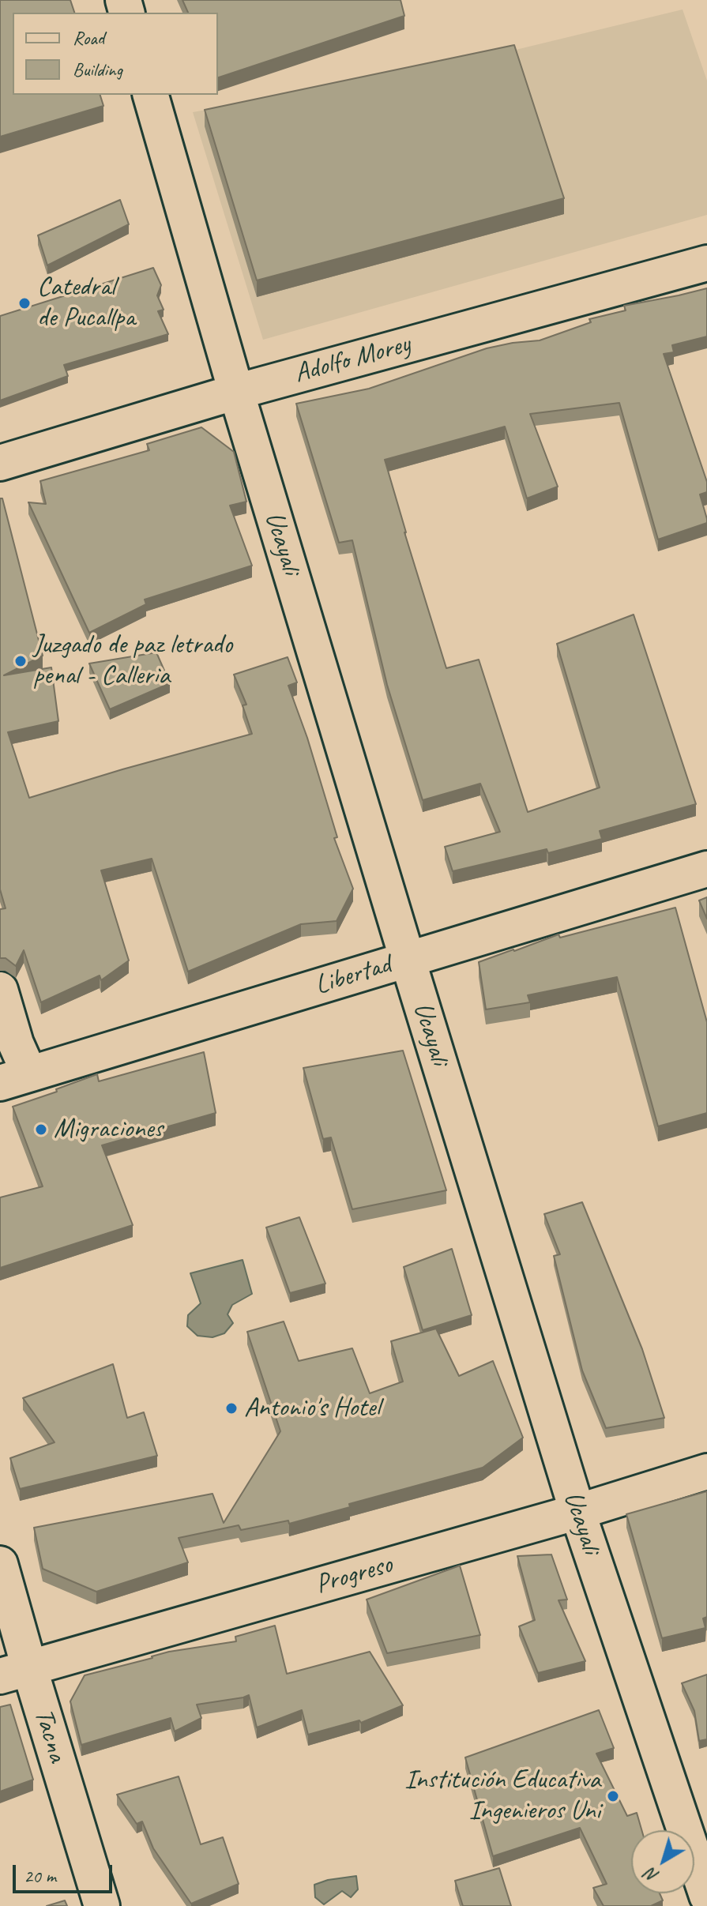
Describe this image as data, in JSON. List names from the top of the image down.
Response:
{
  "streets": {
    "street": [
      "Adolfo Morey",
      "Ucayali",
      "Libertad",
      "Progreso",
      "Tacna"
    ]
  },
  "crossings": [
    ["Adolfo Morey", "Ucayali"],
    ["Ucayali", "Libertad"],
    ["Ucayali", "Progreso"],
    ["Progreso", "Tacna"]
  ],
  "places": [
    "Catedral de Pucallpa",
    "Juzgado de paz letrado penal - Calleria",
    "Migraciones",
    "Antonio's Hotel",
    "Institución Educativa Ingenieros Uni"
  ],
  "legend": ["Road", "Building"],
  "scale_bar": "20 m",
  "north": "bottom left"
}
